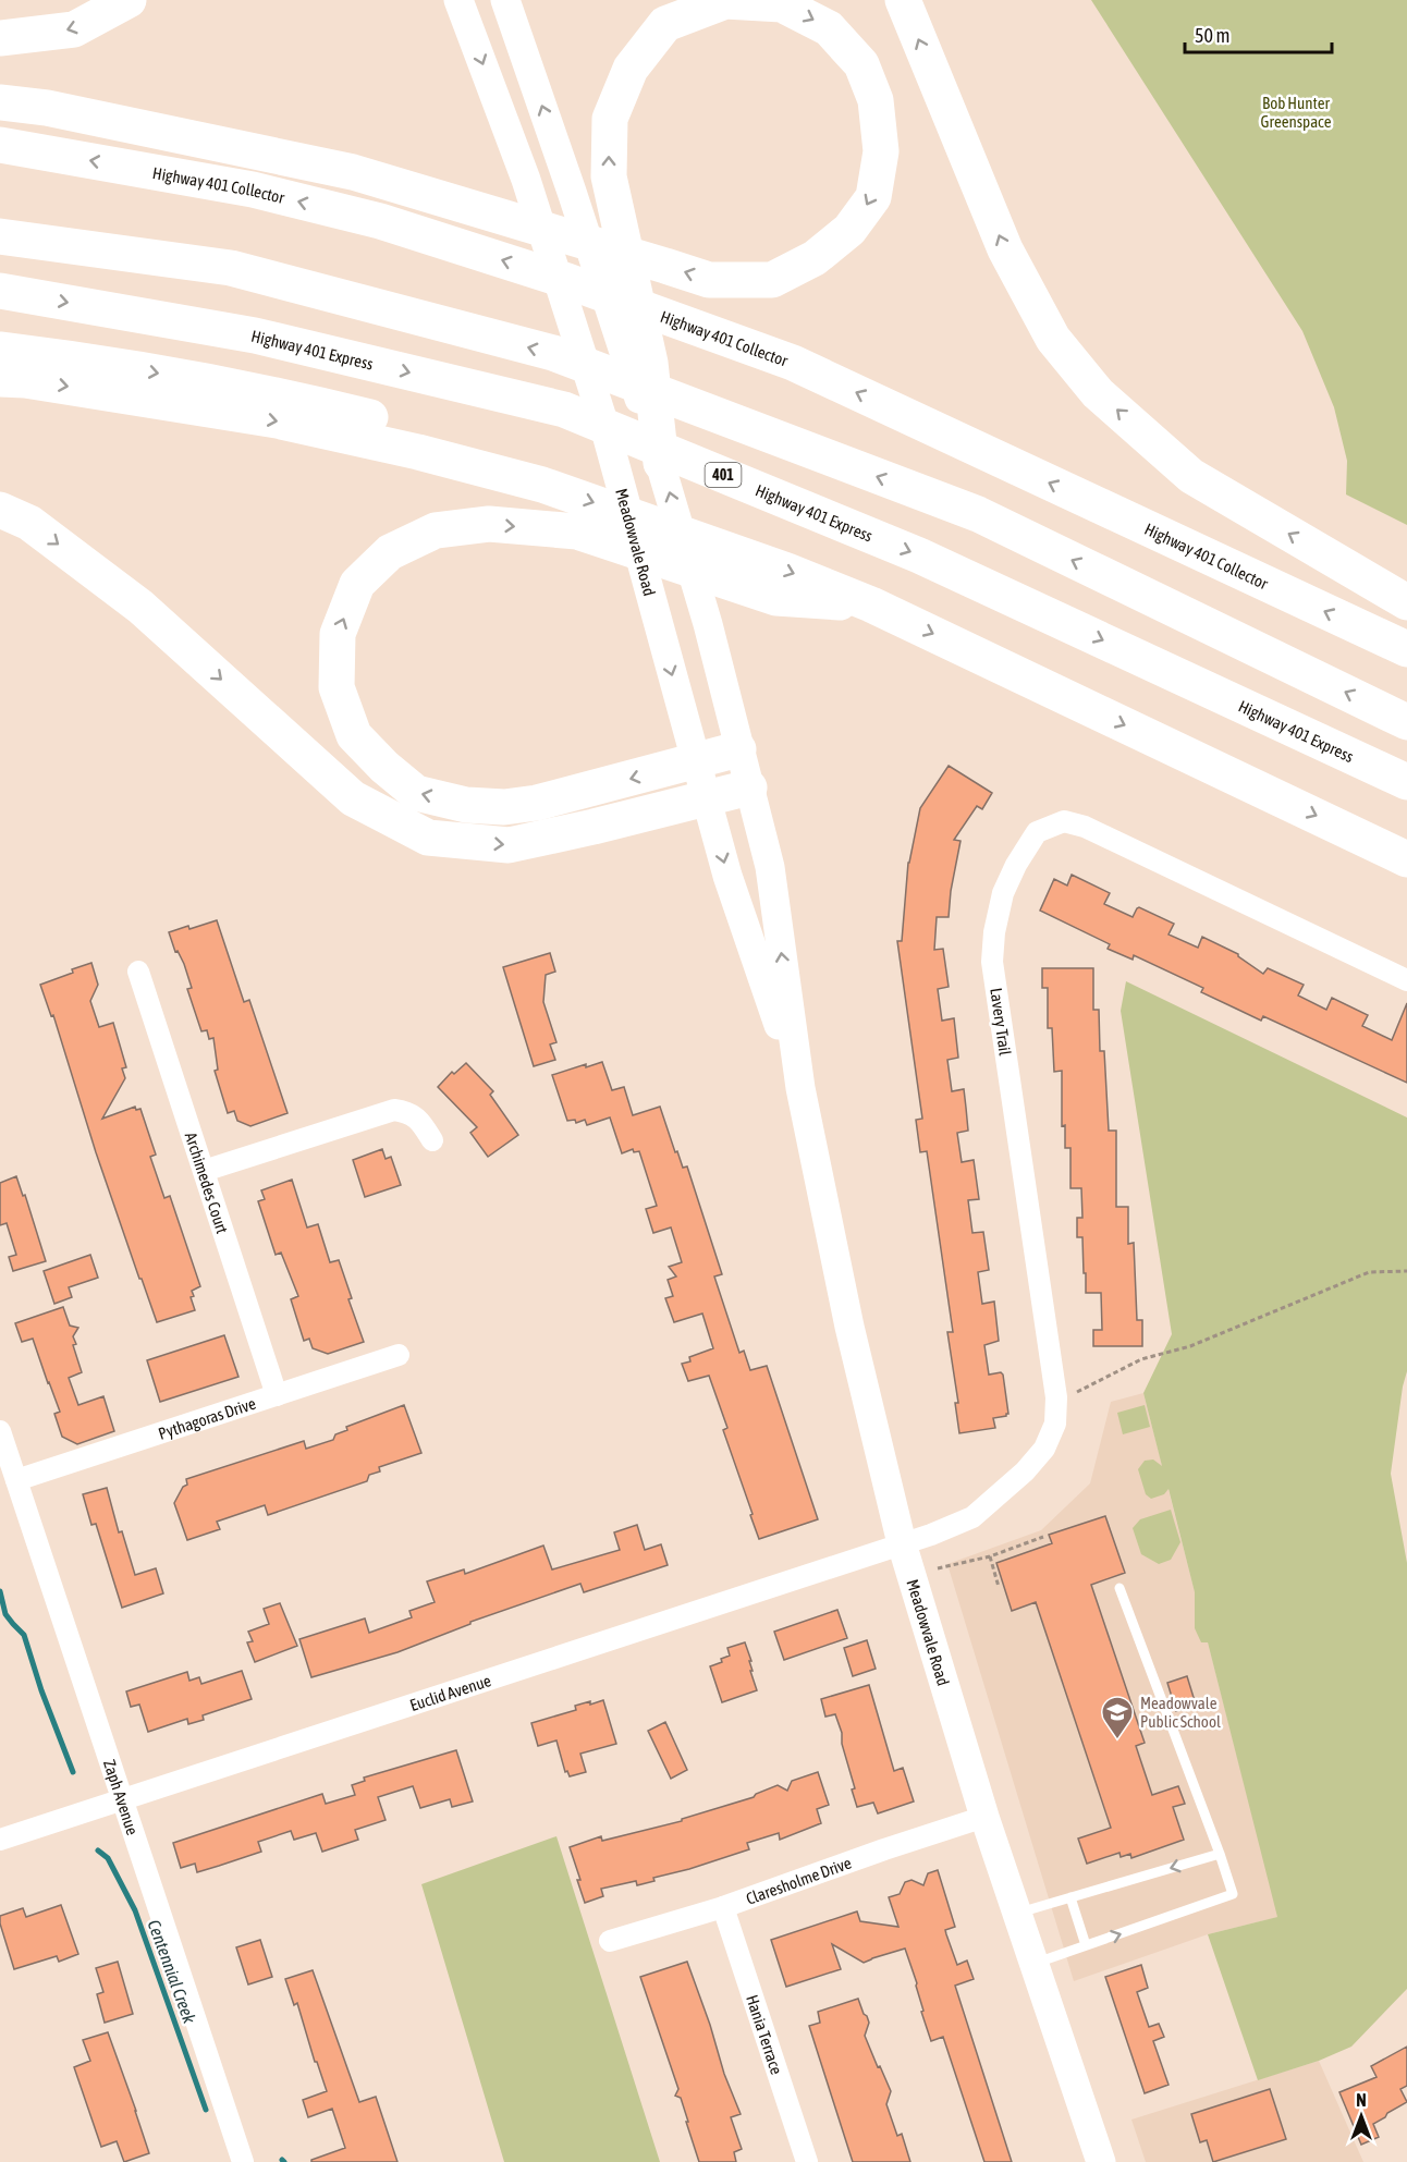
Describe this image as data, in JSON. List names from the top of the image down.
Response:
{
  "streets": {
    "highway": ["Highway 401 Collector", "Highway 401 Express", "401"],
    "main road": ["Meadowvale Road"],
    "street": [
      "Lavery Trail",
      "Archimedes Court",
      "Pythagoras Drive",
      "Euclid Avenue",
      "Zaph Avenue",
      "Claresholme Drive",
      "Hania Terrace"
    ]
  },
  "crossings": [
    ["Meadowvale Road", "Lavery Trail"],
    ["Meadowvale Road", "Euclid Avenue"],
    ["Meadowvale Road", "Claresholme Drive"],
    ["Lavery Trail", "Euclid Avenue"],
    ["Archimedes Court", "Pythagoras Drive"],
    ["Pythagoras Drive", "Zaph Avenue"],
    ["Euclid Avenue", "Zaph Avenue"],
    ["Claresholme Drive", "Hania Terrace"]
  ],
  "water": ["Centennial Creek"],
  "parks": ["Bob Hunter Greenspace"],
  "places": {
    "school or university": ["Meadowvale Public School"]
  },
  "scale_bar": "50 m",
  "north": "top"
}
